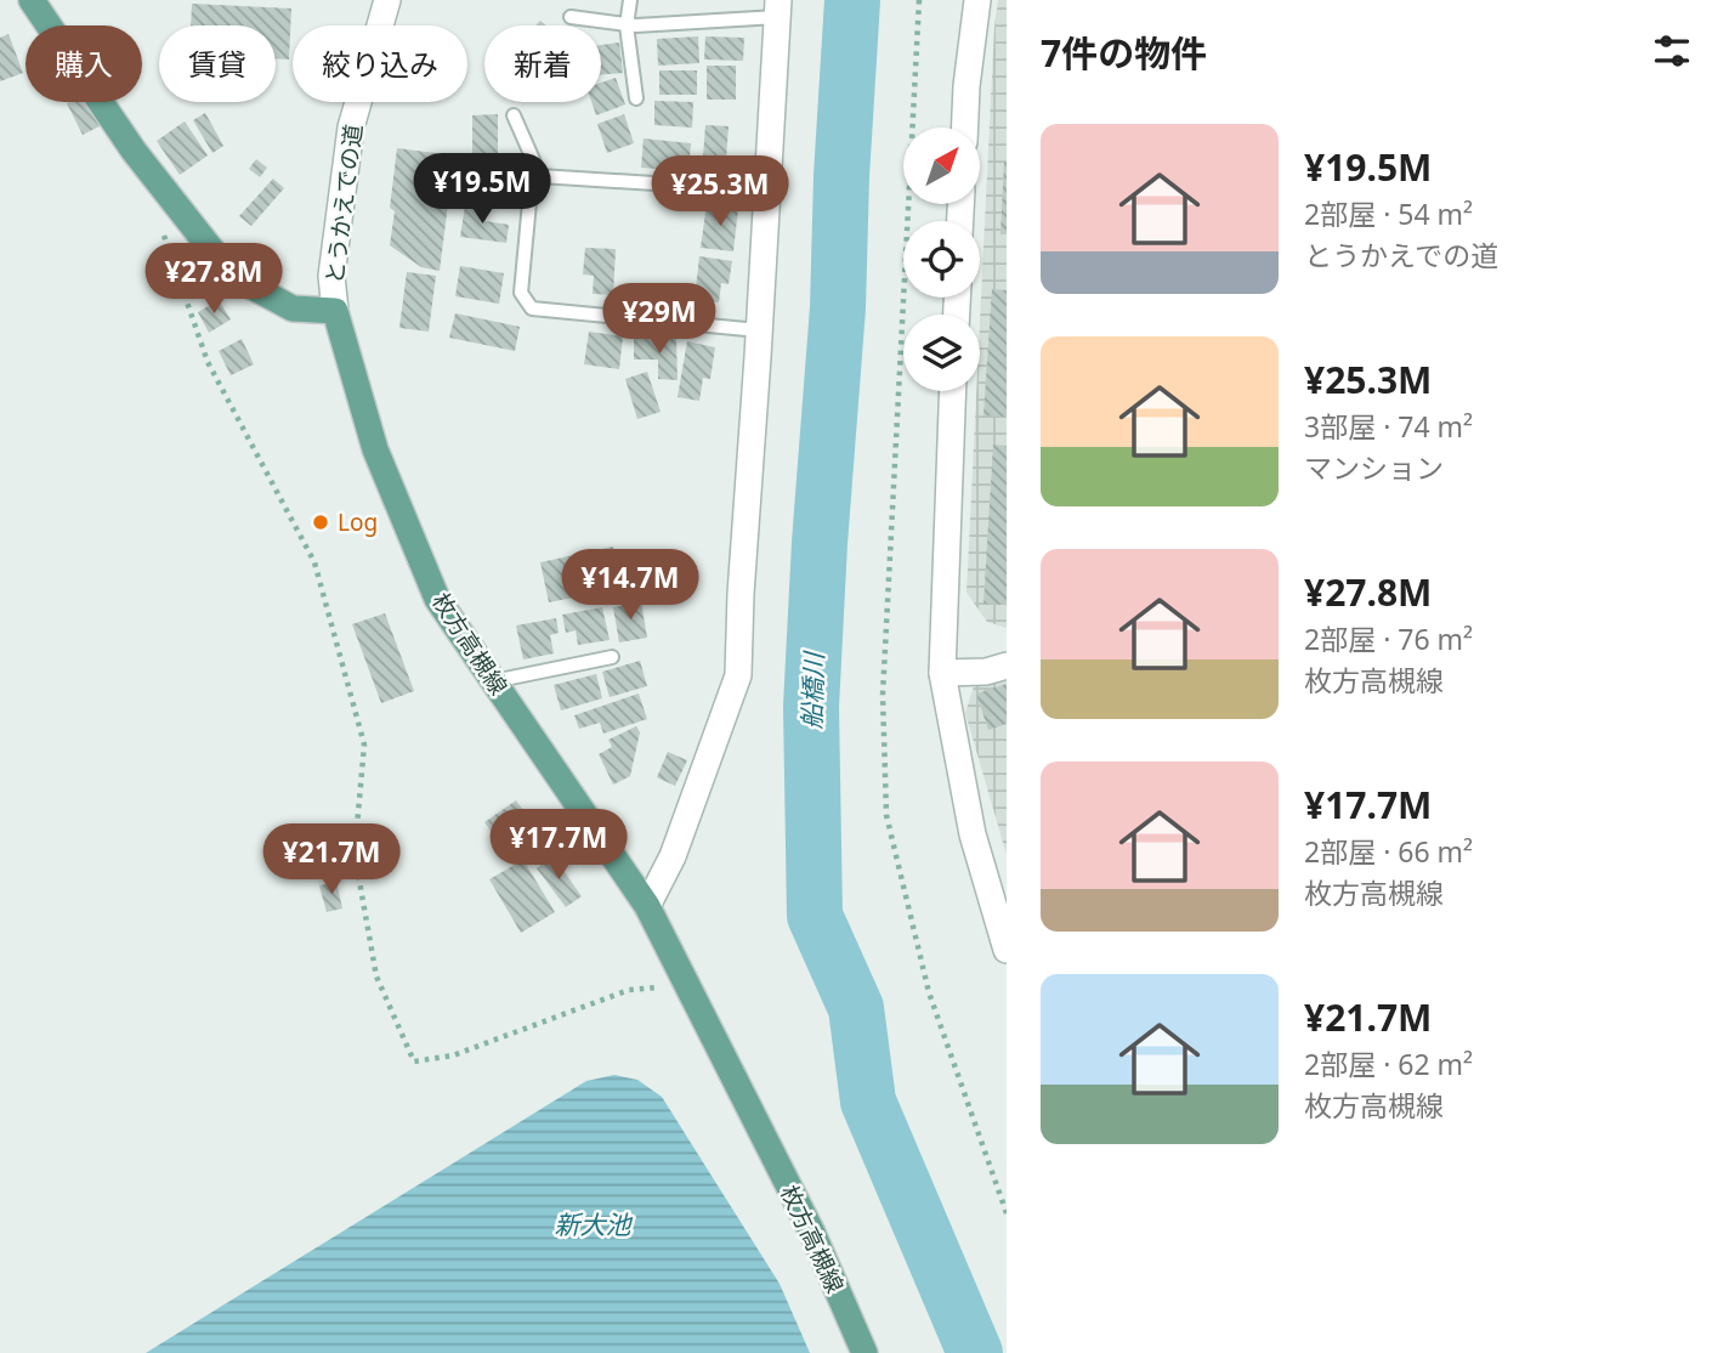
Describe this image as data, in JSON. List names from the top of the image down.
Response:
{
  "streets": {
    "main road": ["枚方高槻線"],
    "street": ["とうかえでの道"]
  },
  "crossings": [
    ["とうかえでの道", "枚方高槻線"]
  ],
  "water": ["船橋川", "新大池"],
  "places": ["Log"],
  "north": "top right",
  "page": {
    "heading": "7件の物件",
    "chip": [
      "購入",
      "賃貸",
      "絞り込み",
      "新着"
    ],
    "list": [
      {
        "name": "¥19.5M",
        "note": "2部屋 · 54 m² · とうかえでの道"
      },
      {
        "name": "¥25.3M",
        "note": "3部屋 · 74 m² · マンション"
      },
      {
        "name": "¥27.8M",
        "note": "2部屋 · 76 m² · 枚方高槻線"
      },
      {
        "name": "¥17.7M",
        "note": "2部屋 · 66 m² · 枚方高槻線"
      },
      {
        "name": "¥21.7M",
        "note": "2部屋 · 62 m² · 枚方高槻線"
      }
    ],
    "price": [
      "¥19.5M",
      "¥25.3M",
      "¥27.8M",
      "¥29M",
      "¥14.7M",
      "¥17.7M",
      "¥21.7M"
    ]
  }
}
